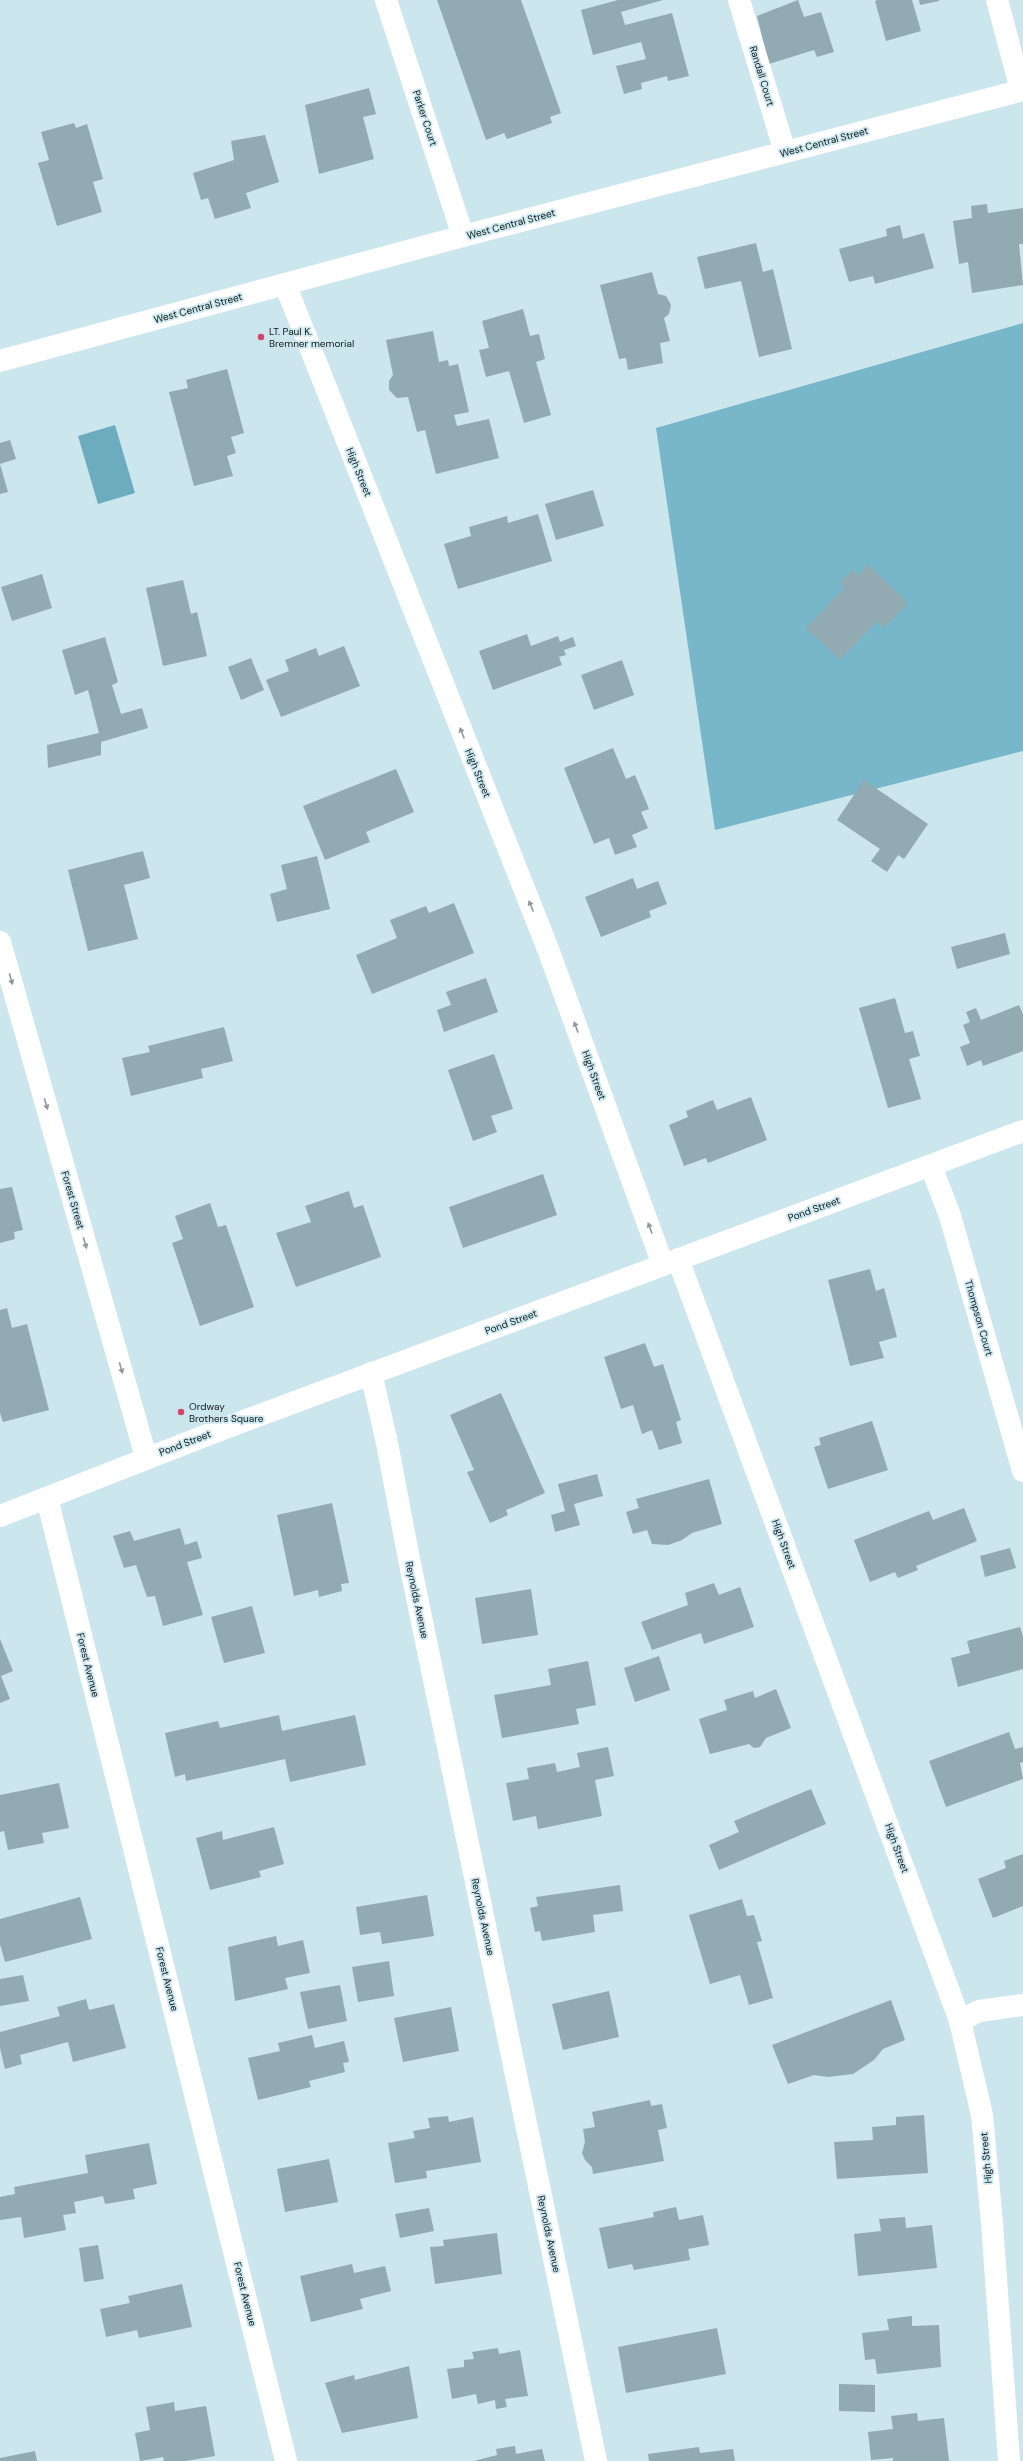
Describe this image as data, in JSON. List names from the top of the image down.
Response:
{
  "streets": {
    "street": [
      "Randall Court",
      "Parker Court",
      "West Central Street",
      "High Street",
      "Forest Street",
      "Pond Street",
      "Thompson Court",
      "Reynolds Avenue",
      "Forest Avenue"
    ]
  },
  "crossings": [
    ["Randall Court", "West Central Street"],
    ["Parker Court", "West Central Street"],
    ["West Central Street", "High Street"],
    ["High Street", "Pond Street"],
    ["Forest Street", "Pond Street"],
    ["Pond Street", "Thompson Court"],
    ["Pond Street", "Reynolds Avenue"],
    ["Pond Street", "Forest Avenue"]
  ],
  "one_way": ["High Street", "Forest Street"],
  "places": ["LT. Paul K. Bremner memorial", "Ordway Brothers Square"]
}
